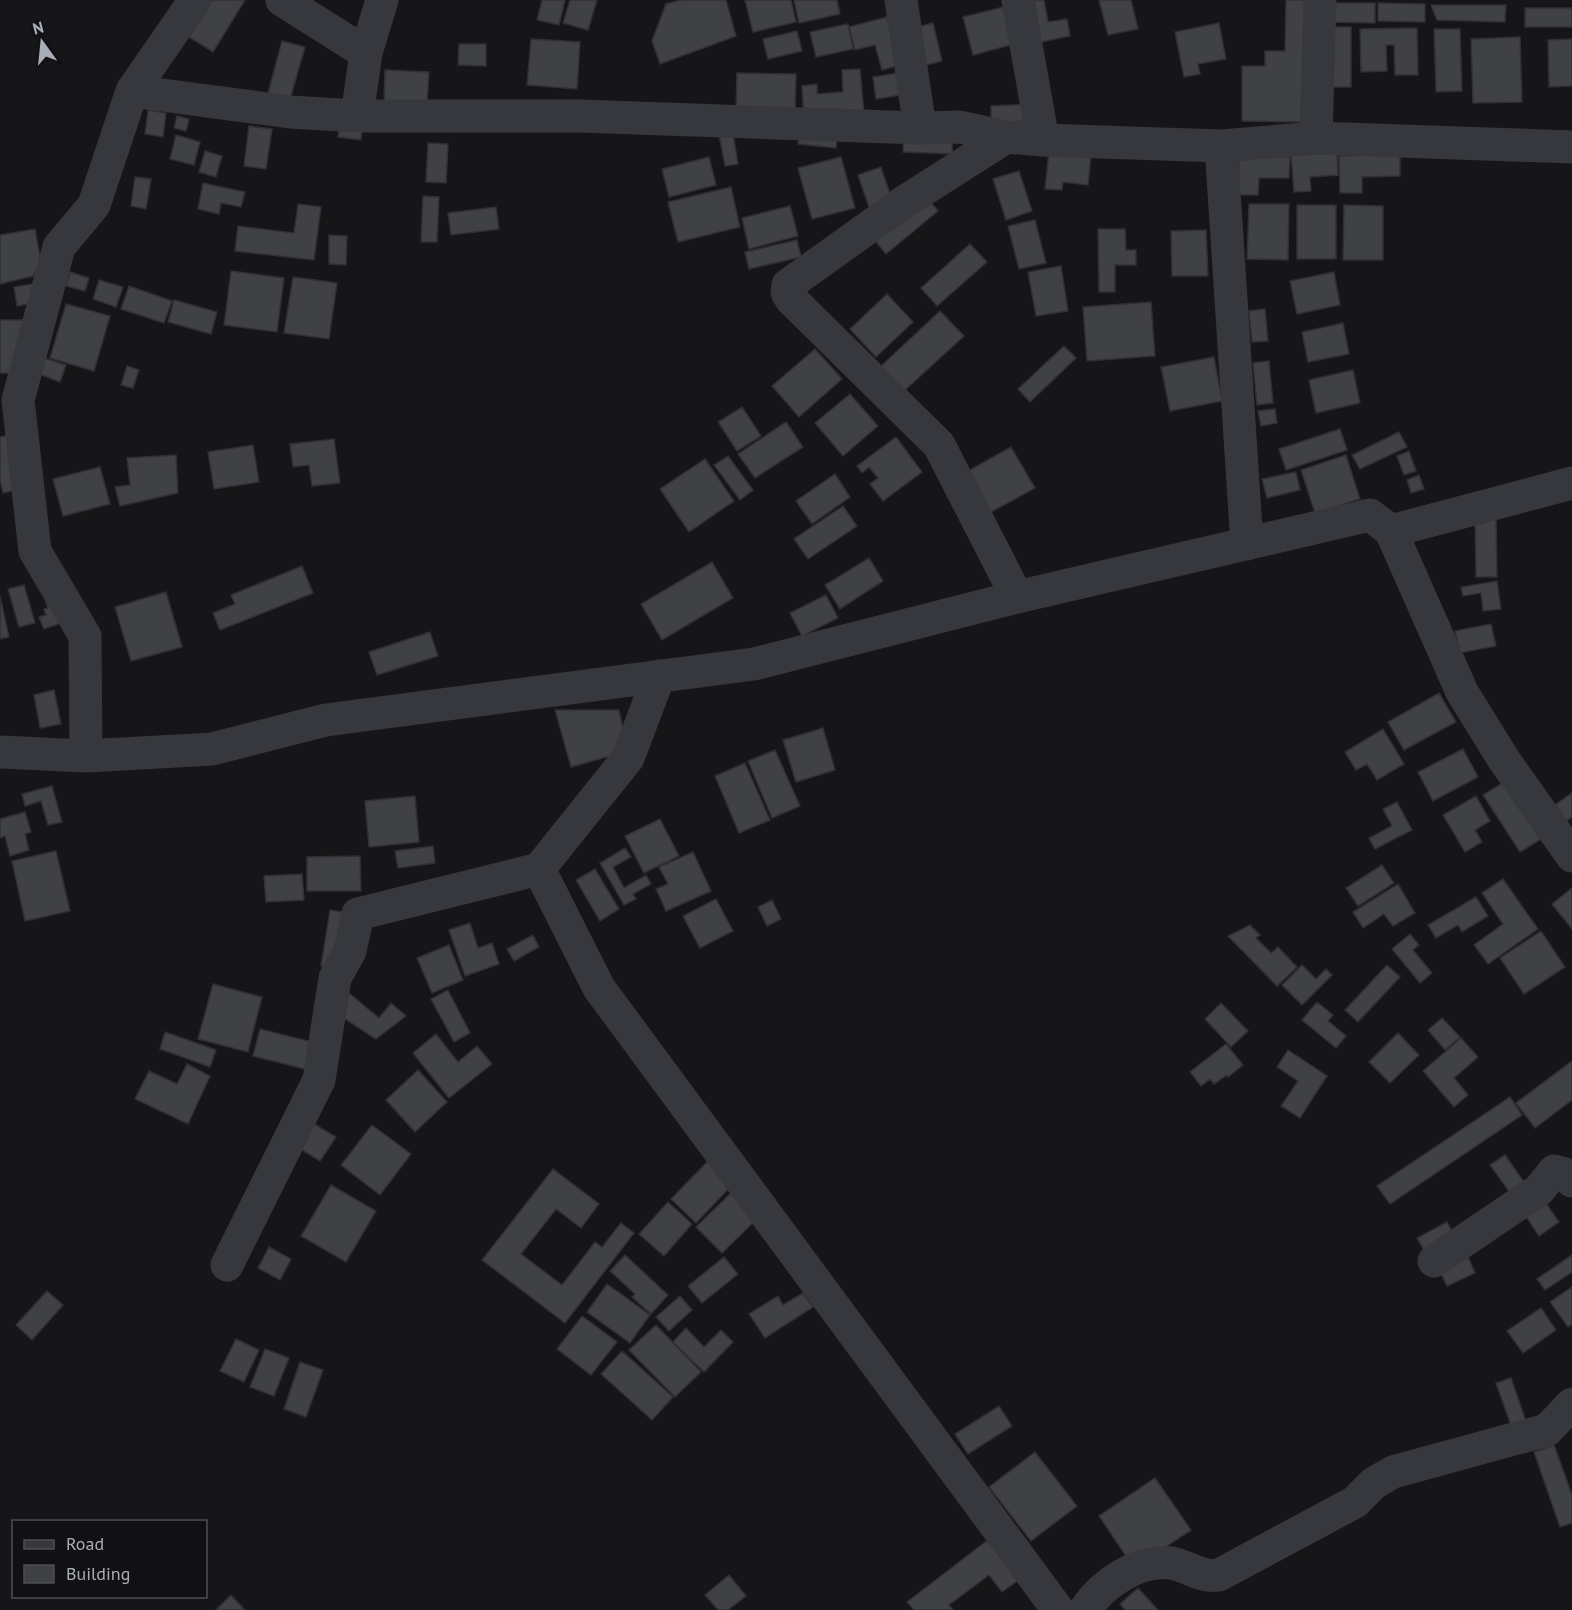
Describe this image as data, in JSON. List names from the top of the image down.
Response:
{
  "legend": ["Road", "Building"],
  "north": "top"
}
